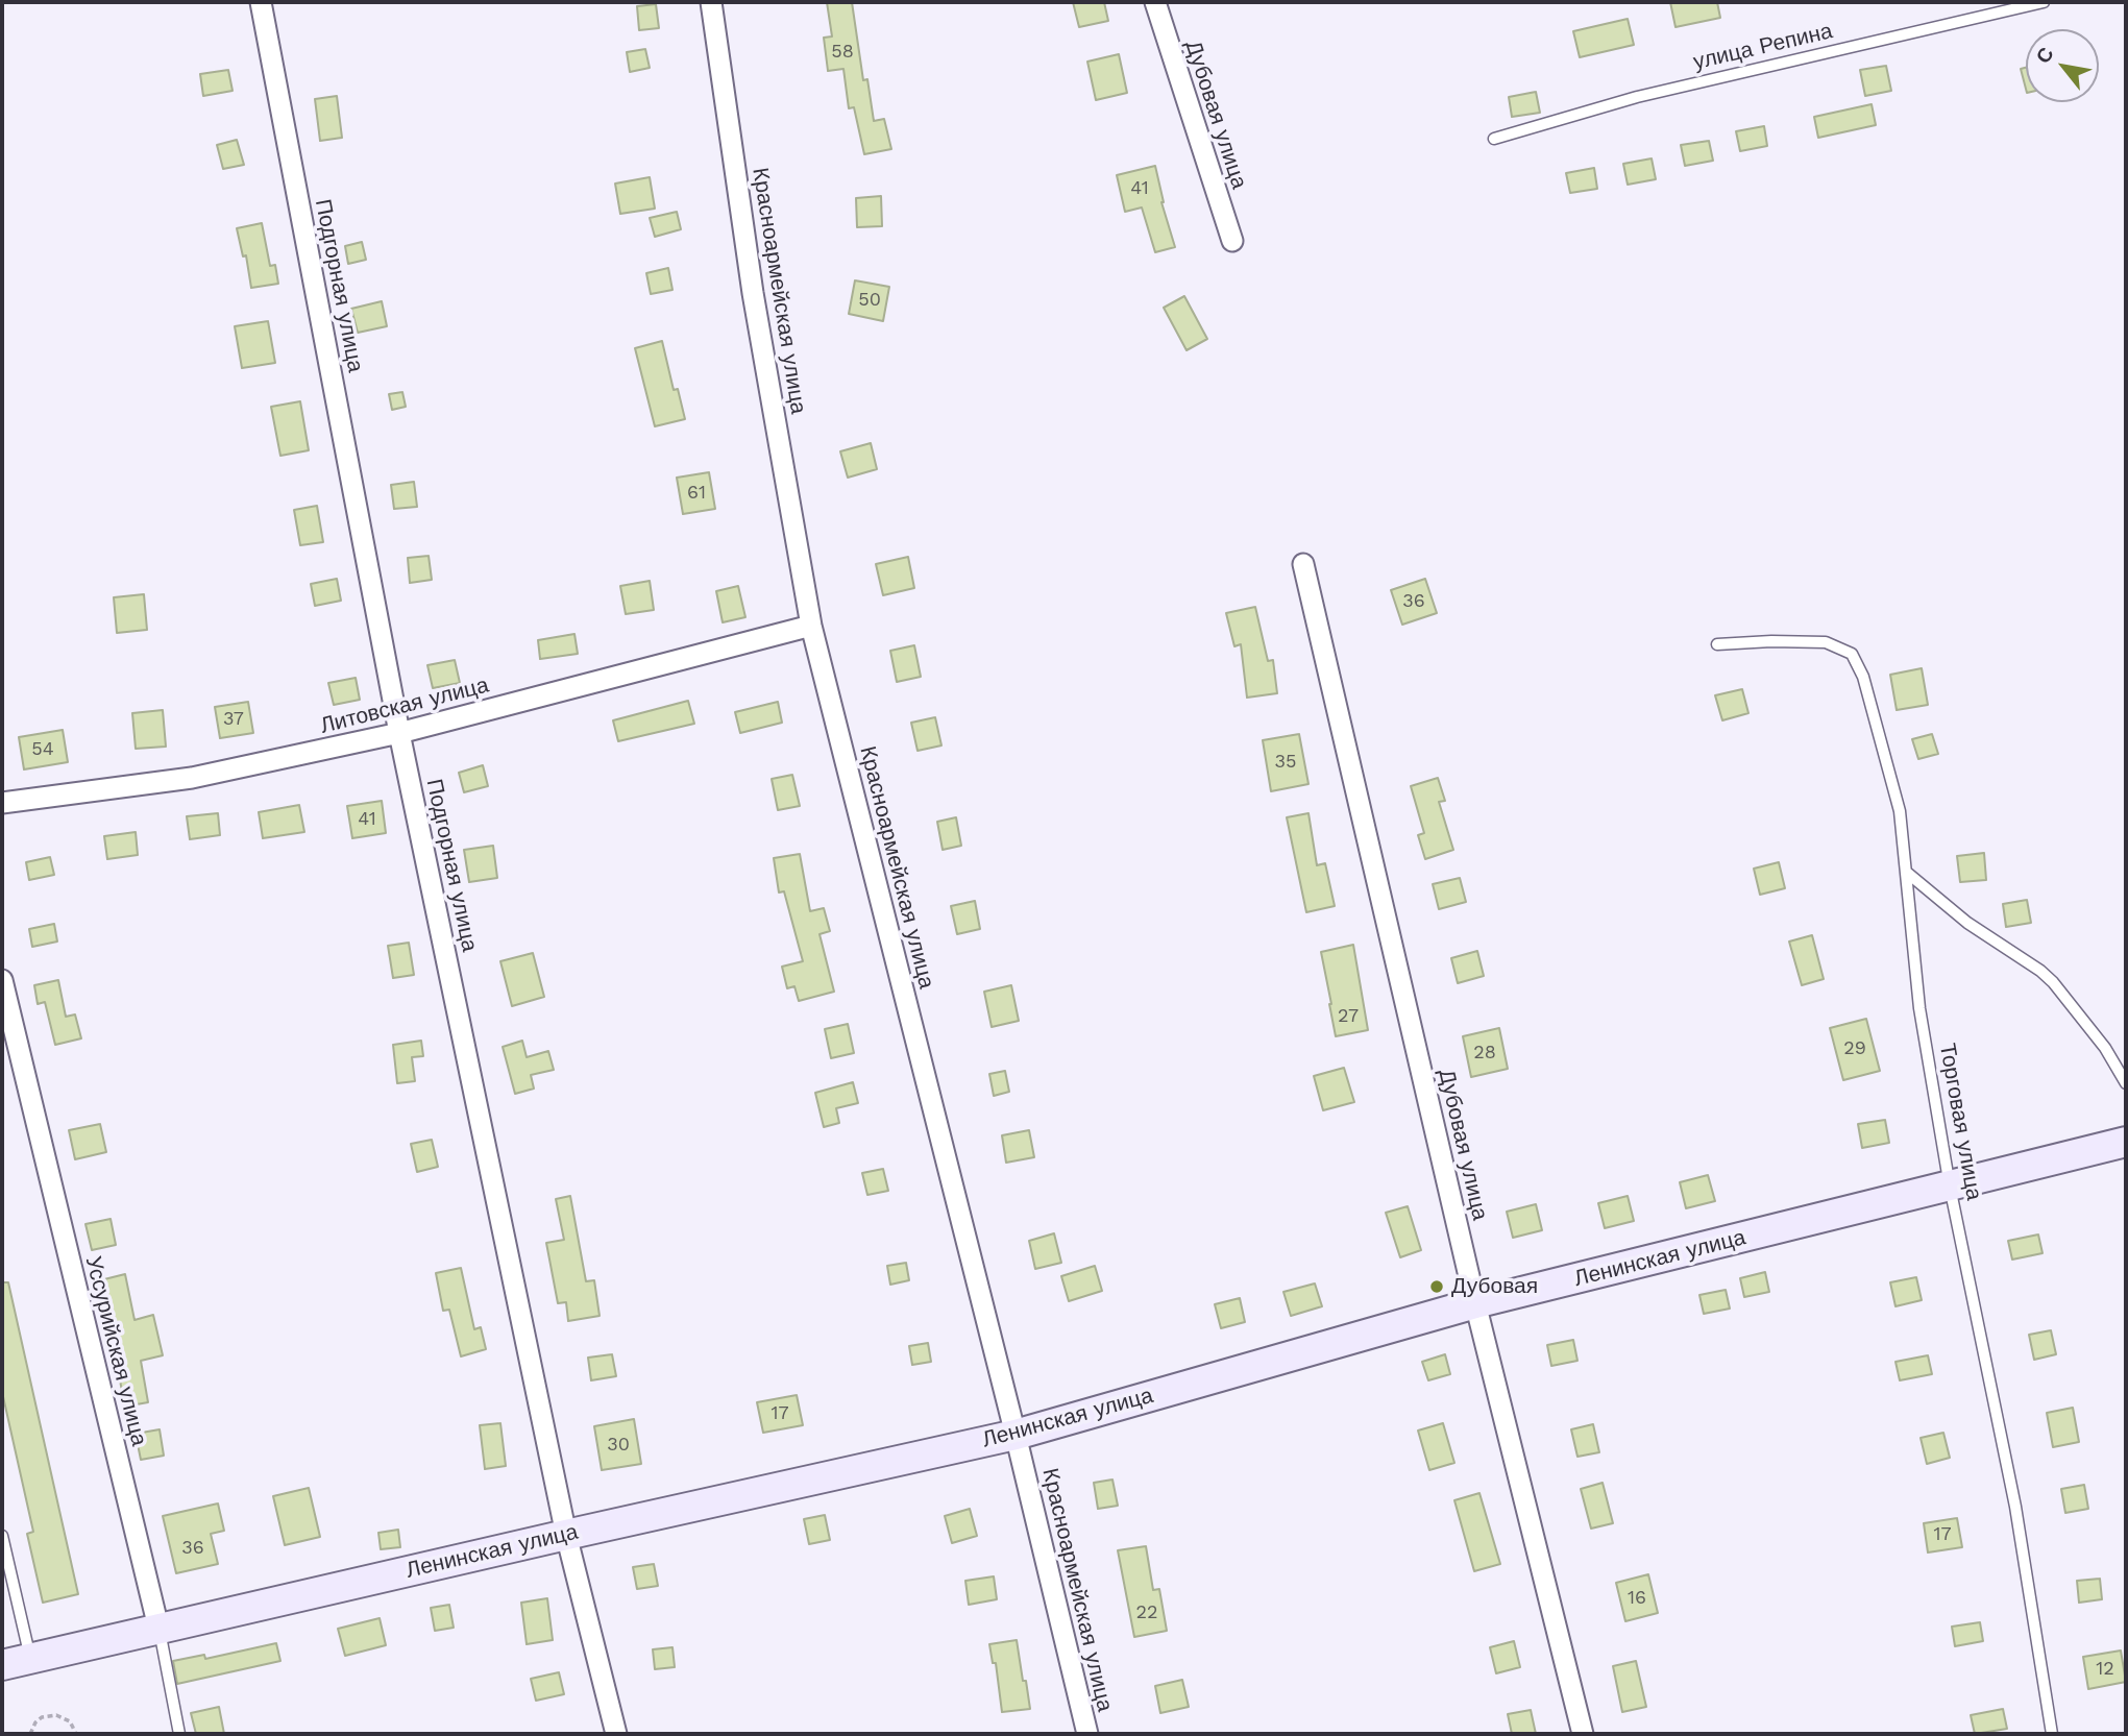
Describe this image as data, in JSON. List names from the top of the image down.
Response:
{
  "streets": {
    "main road": ["Ленинская улица"],
    "street": [
      "Дубовая улица",
      "Подгорная улица",
      "Красноармейская улица",
      "Литовская улица",
      "Уссурийская улица"
    ],
    "lane": ["улица Репина", "Торговая улица"]
  },
  "crossings": [
    ["Дубовая улица", "Ленинская улица"],
    ["Подгорная улица", "Литовская улица"],
    ["Подгорная улица", "Ленинская улица"],
    ["Красноармейская улица", "Литовская улица"],
    ["Красноармейская улица", "Ленинская улица"],
    ["Торговая улица", "Ленинская улица"],
    ["Ленинская улица", "Уссурийская улица"]
  ],
  "places": ["Дубовая"],
  "house_numbers": [
    "58",
    "41",
    "50",
    "61",
    "36",
    "37",
    "54",
    "35",
    "41",
    "27",
    "29",
    "28",
    "17",
    "30",
    "17",
    "36",
    "16",
    "22",
    "12"
  ],
  "north": "top left"
}
